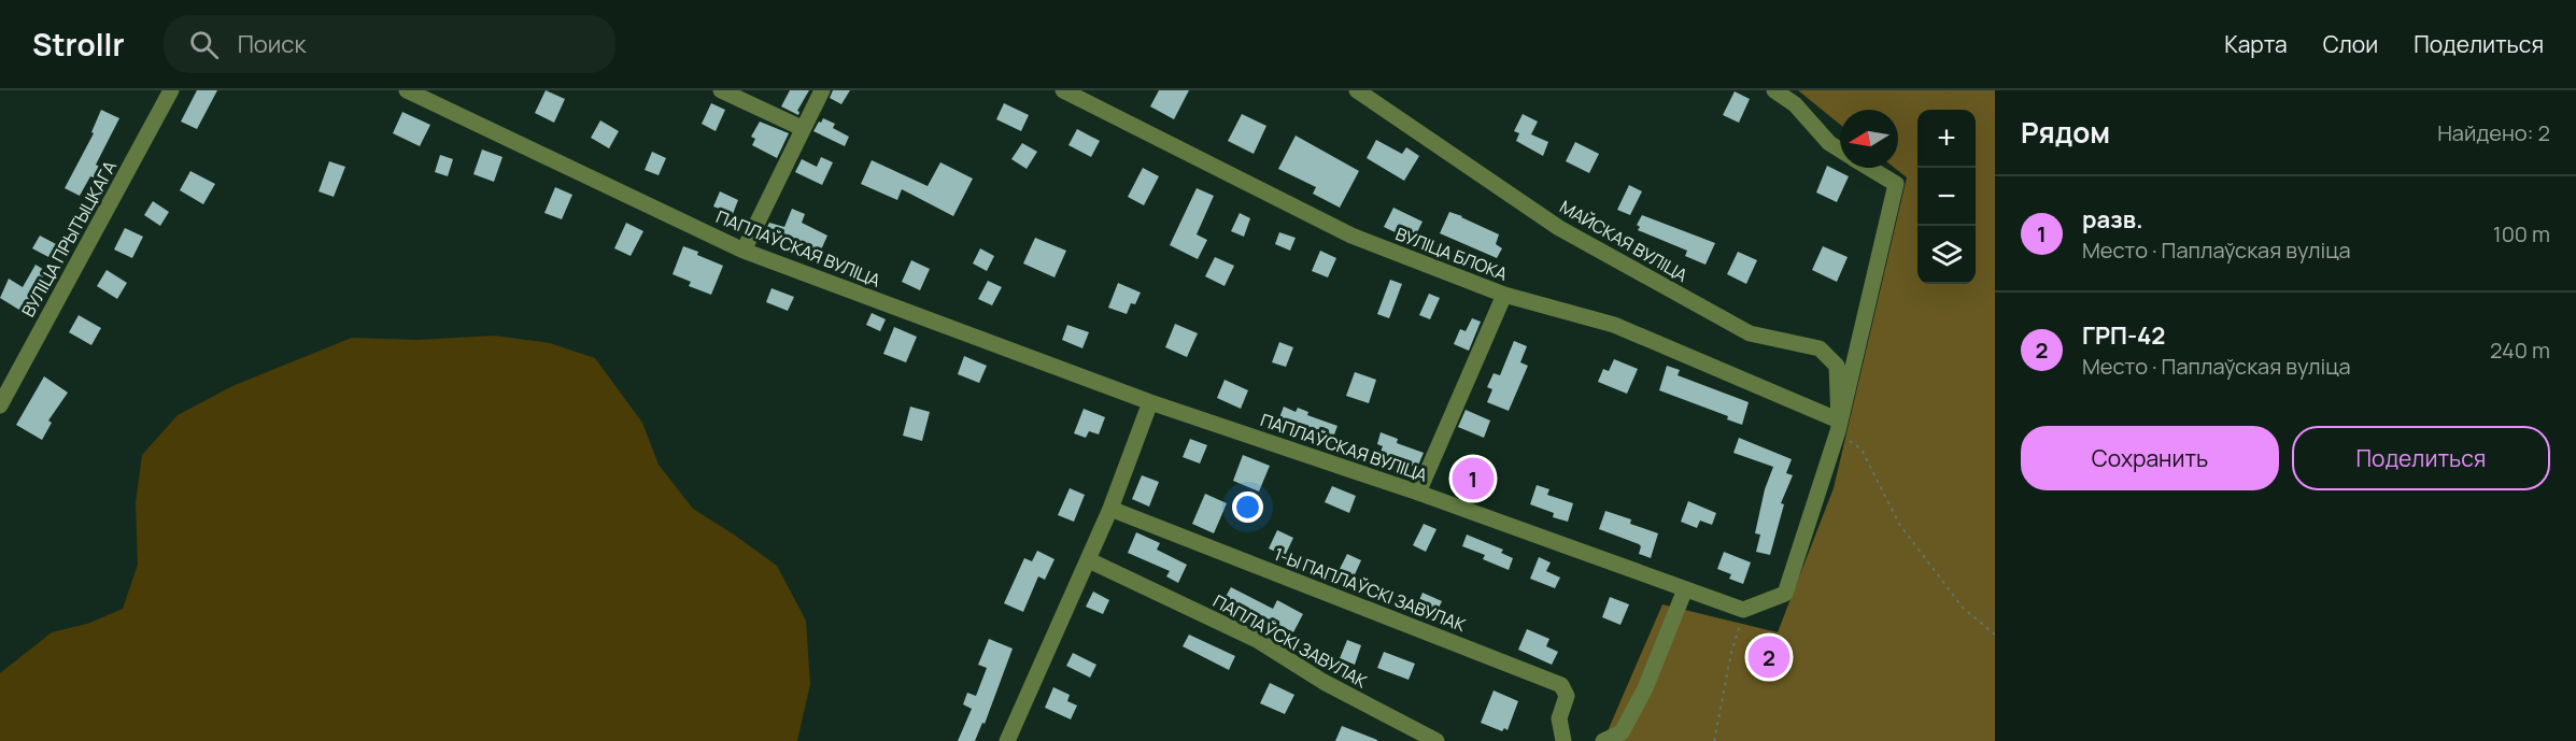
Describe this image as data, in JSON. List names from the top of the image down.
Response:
{
  "streets": {
    "street": [
      "ВУЛІЦА ПРЫТЫЦКАГА",
      "МАЙСКАЯ ВУЛІЦА",
      "ПАПЛАЎСКАЯ ВУЛІЦА",
      "ВУЛІЦА БЛОКА",
      "1-Ы ПАПЛАЎСКІ ЗАВУЛАК",
      "ПАПЛАЎСКІ ЗАВУЛАК"
    ]
  },
  "crossings": [
    ["МАЙСКАЯ ВУЛІЦА", "ВУЛІЦА БЛОКА"]
  ],
  "north": "left",
  "page": {
    "header": "Strollr",
    "search": "Поиск",
    "nav": ["Карта", "Слои", "Поделиться"],
    "heading": ["Рядом", "Найдено: 2"],
    "map_buttons": ["+", "−"],
    "list": [
      {
        "mark": "1",
        "name": "разв.",
        "note": "Место · Паплаўская вуліца",
        "value": "100 m"
      },
      {
        "mark": "2",
        "name": "ГРП-42",
        "note": "Место · Паплаўская вуліца",
        "value": "240 m"
      }
    ],
    "buttons": ["Сохранить", "Поделиться"],
    "pins": ["1", "2"]
  }
}
